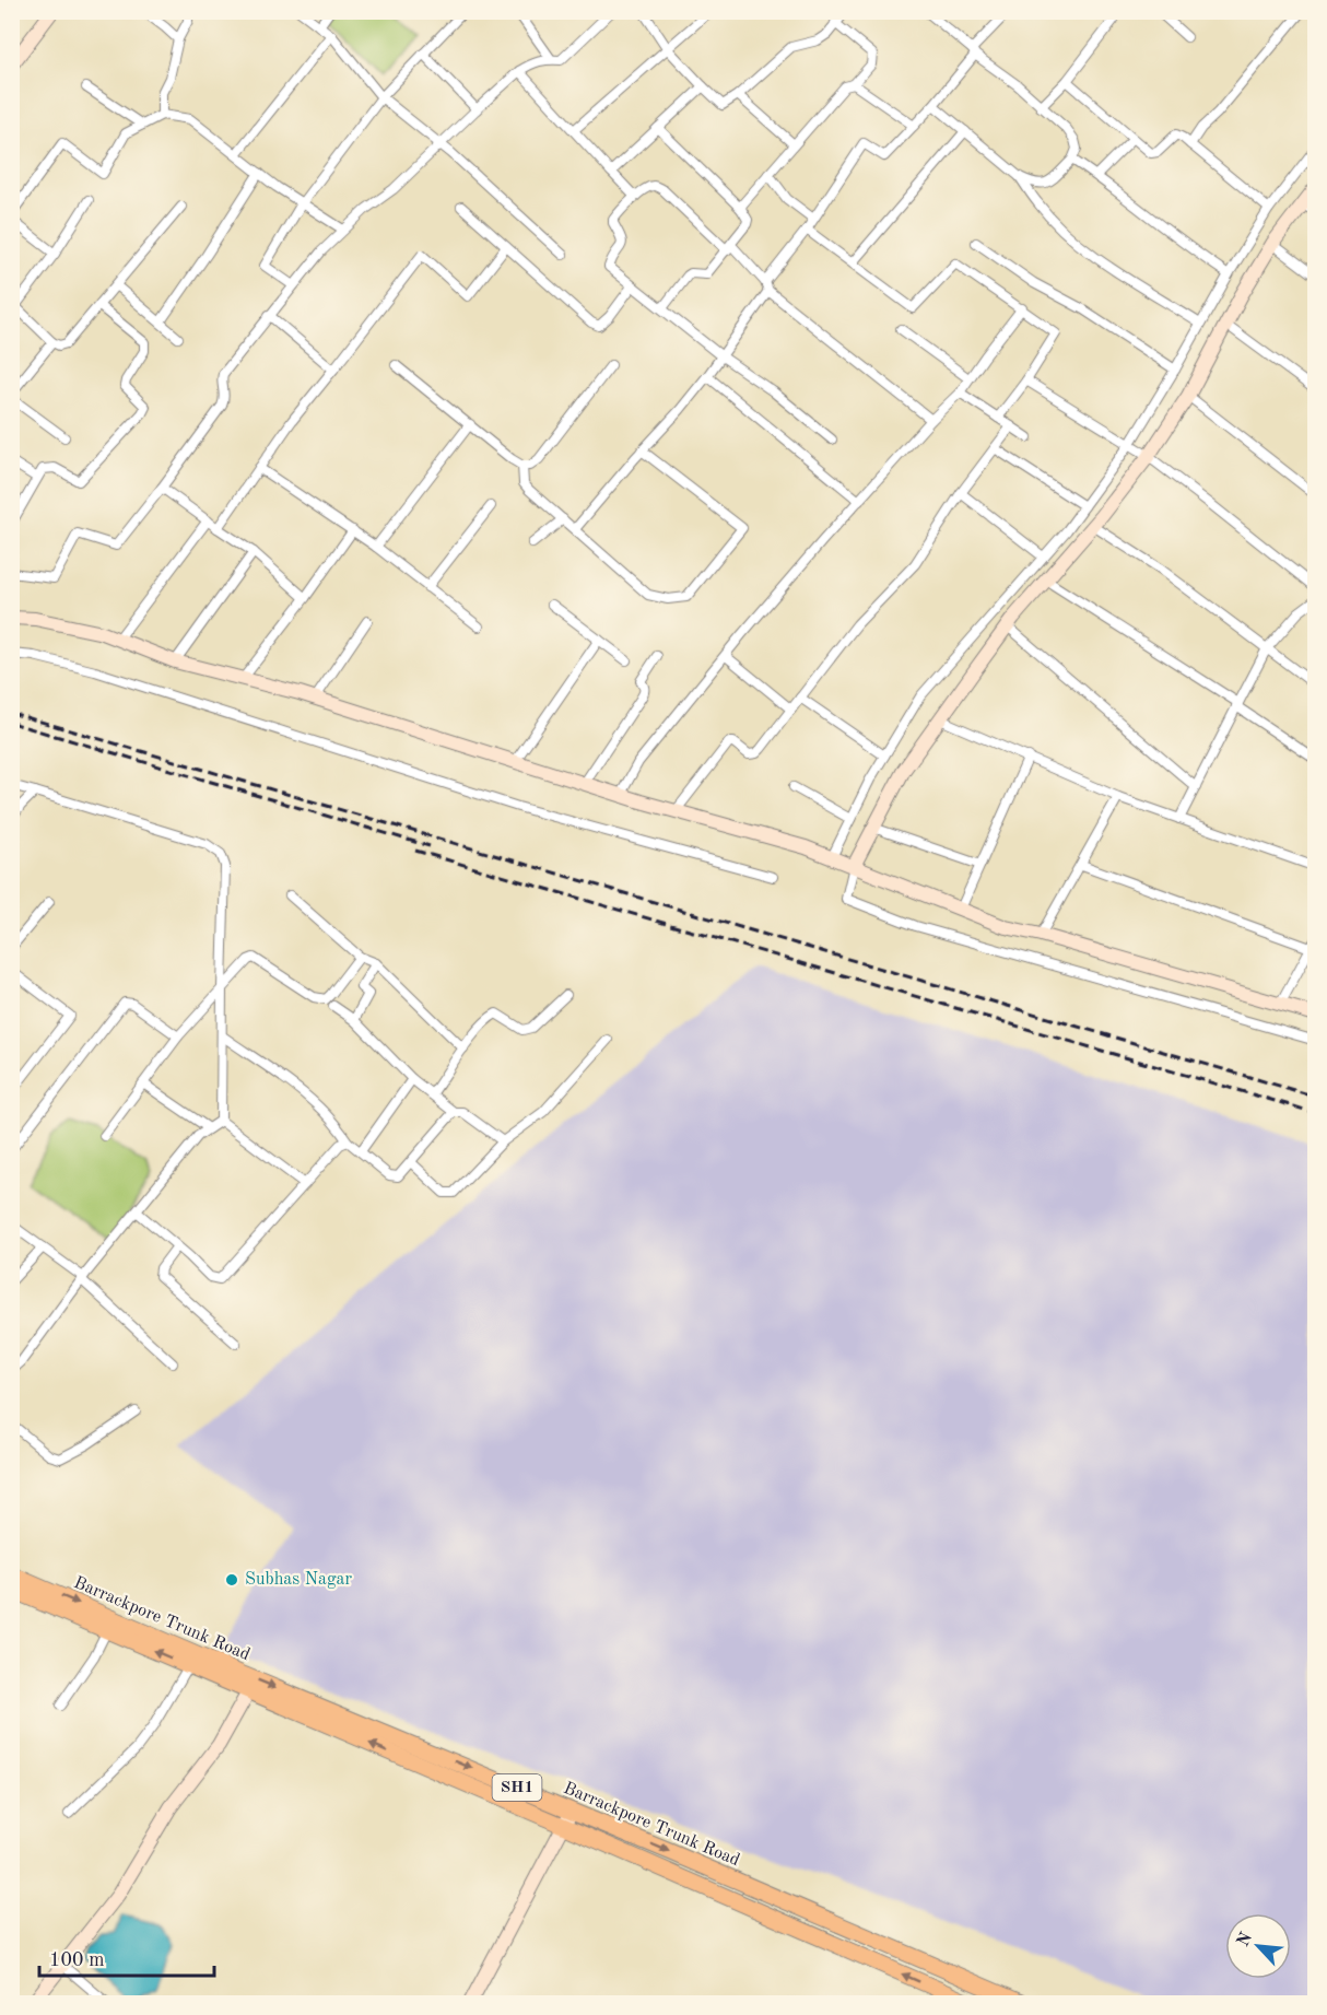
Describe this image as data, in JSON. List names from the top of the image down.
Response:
{
  "streets": {
    "main road": ["Barrackpore Trunk Road", "SH1"]
  },
  "places": ["Subhas Nagar"],
  "scale_bar": "100 m",
  "north": "top left"
}
